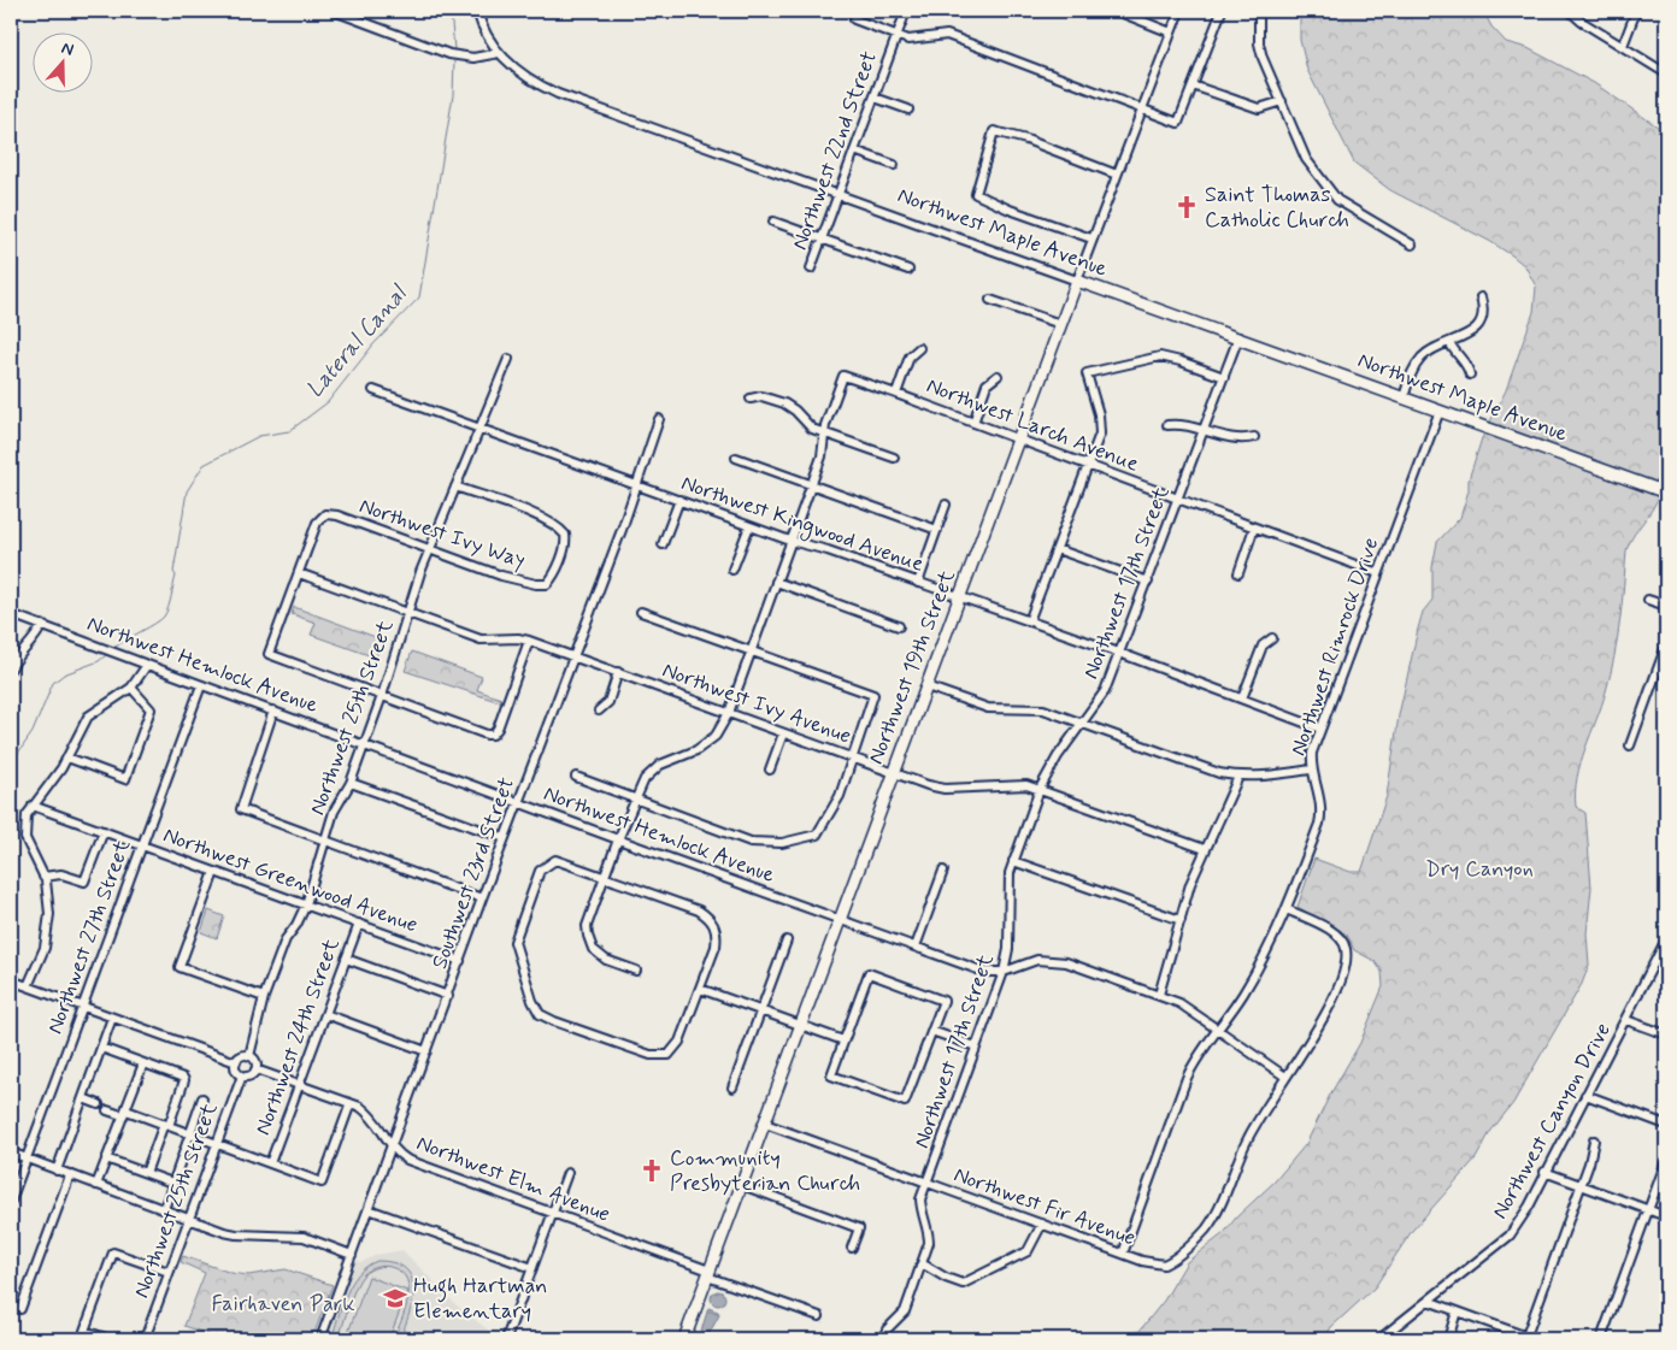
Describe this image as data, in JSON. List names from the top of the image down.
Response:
{
  "streets": {
    "main road": ["Northwest Maple Avenue", "Northwest 19th Street"],
    "street": [
      "Northwest 22nd Street",
      "Northwest Larch Avenue",
      "Northwest Kingwood Avenue",
      "Northwest Ivy Way",
      "Northwest 17th Street",
      "Northwest Rimrock Drive",
      "Northwest Hemlock Avenue",
      "Northwest Ivy Avenue",
      "Northwest 25th Street",
      "Southwest 23rd Street",
      "Northwest Greenwood Avenue",
      "Northwest 27th Street",
      "Northwest 24th Street",
      "Northwest Canyon Drive",
      "Northwest Elm Avenue",
      "Northwest Fir Avenue"
    ]
  },
  "crossings": [
    ["Northwest 22nd Street", "Northwest Maple Avenue"],
    ["Northwest Maple Avenue", "Northwest 17th Street"],
    ["Northwest Maple Avenue", "Northwest Rimrock Drive"],
    ["Northwest Maple Avenue", "Northwest 19th Street"],
    ["Northwest Larch Avenue", "Northwest 17th Street"],
    ["Northwest Larch Avenue", "Northwest Rimrock Drive"],
    ["Northwest Larch Avenue", "Northwest 19th Street"],
    ["Northwest Kingwood Avenue", "Northwest 17th Street"],
    ["Northwest Kingwood Avenue", "Northwest Rimrock Drive"],
    ["Northwest Kingwood Avenue", "Northwest 19th Street"],
    ["Northwest Kingwood Avenue", "Northwest 25th Street"],
    ["Northwest Kingwood Avenue", "Southwest 23rd Street"],
    ["Northwest Ivy Way", "Northwest Ivy Avenue"],
    ["Northwest Ivy Way", "Northwest 25th Street"],
    ["Northwest 17th Street", "Northwest Hemlock Avenue"],
    ["Northwest 17th Street", "Northwest Ivy Avenue"],
    ["Northwest 17th Street", "Northwest Fir Avenue"],
    ["Northwest Rimrock Drive", "Northwest Hemlock Avenue"],
    ["Northwest Rimrock Drive", "Northwest Fir Avenue"],
    ["Northwest Hemlock Avenue", "Northwest 19th Street"],
    ["Northwest Hemlock Avenue", "Northwest 25th Street"],
    ["Northwest Hemlock Avenue", "Southwest 23rd Street"],
    ["Northwest Hemlock Avenue", "Northwest 27th Street"],
    ["Northwest Hemlock Avenue", "Northwest Fir Avenue"],
    ["Northwest 19th Street", "Northwest Ivy Avenue"],
    ["Northwest 19th Street", "Northwest Elm Avenue"],
    ["Northwest 19th Street", "Northwest Fir Avenue"],
    ["Northwest Ivy Avenue", "Northwest 25th Street"],
    ["Northwest Ivy Avenue", "Southwest 23rd Street"],
    ["Northwest 25th Street", "Northwest Greenwood Avenue"],
    ["Northwest 25th Street", "Northwest Elm Avenue"],
    ["Southwest 23rd Street", "Northwest Greenwood Avenue"],
    ["Southwest 23rd Street", "Northwest Elm Avenue"],
    ["Northwest Greenwood Avenue", "Northwest 27th Street"],
    ["Northwest Greenwood Avenue", "Northwest 24th Street"],
    ["Northwest 24th Street", "Northwest Elm Avenue"]
  ],
  "water": ["Lateral Canal"],
  "parks": ["Dry Canyon", "Fairhaven Park"],
  "places": {
    "church": ["Saint Thomas Catholic Church", "Community Presbyterian Church"],
    "school or university": ["Hugh Hartman Elementary"]
  },
  "north": "top"
}
